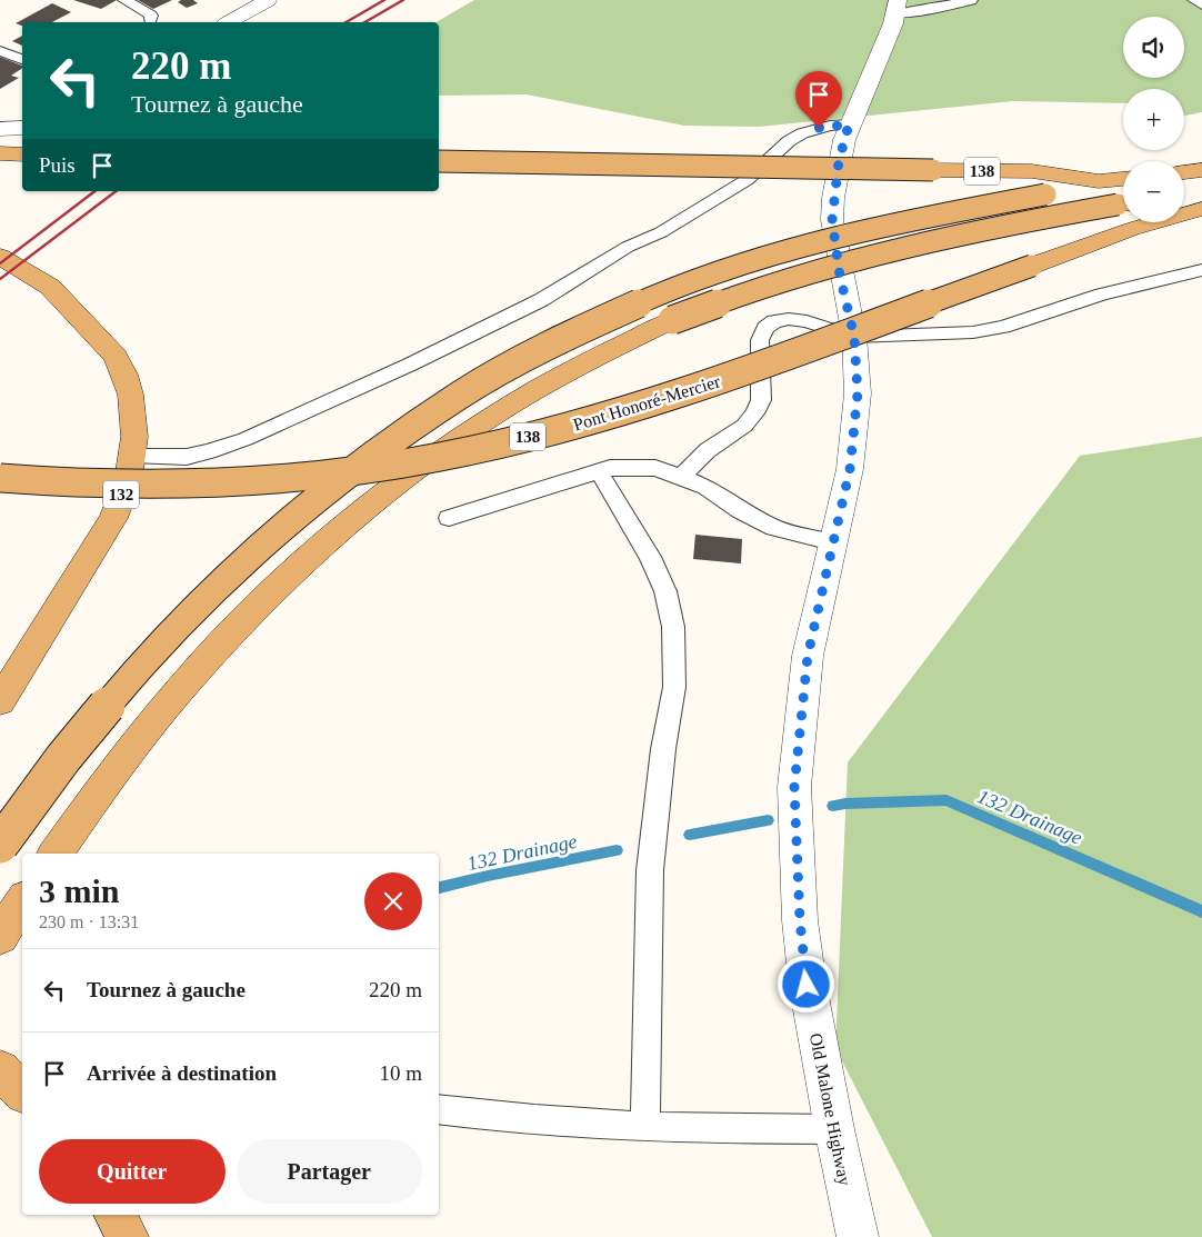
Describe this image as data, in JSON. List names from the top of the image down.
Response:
{
  "streets": {
    "highway": ["138", "Pont Honoré-Mercier", "132"],
    "street": ["Old Malone Highway"]
  },
  "water": ["132 Drainage"],
  "page": {
    "map_buttons": ["+", "−"],
    "turn": ["220 m", "Tournez à gauche"],
    "then": "Puis",
    "heading": ["3 min", "230 m · 13:31"],
    "list": [
      {
        "name": "Tournez à gauche",
        "value": "220 m"
      },
      {
        "name": "Arrivée à destination",
        "value": "10 m"
      }
    ],
    "buttons": ["Quitter", "Partager"]
  }
}
